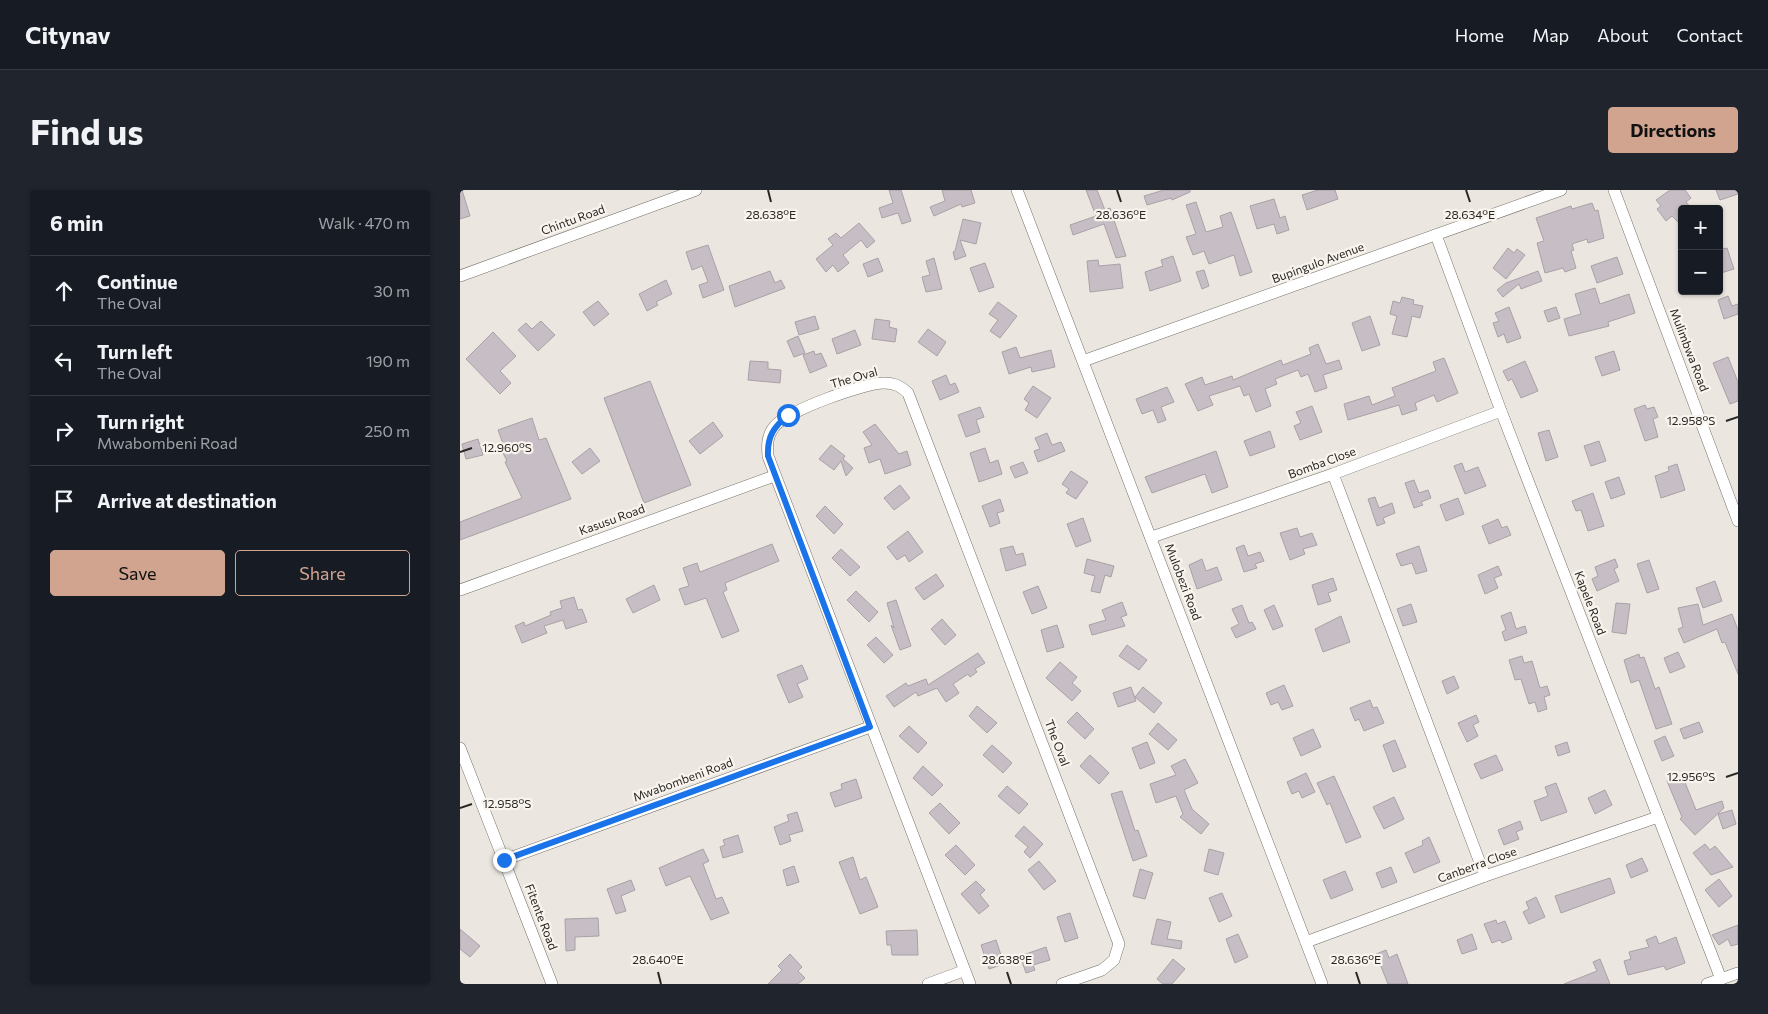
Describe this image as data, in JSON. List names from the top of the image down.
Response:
{
  "streets": {
    "street": [
      "Chintu Road",
      "Bupingulo Avenue",
      "Mulimbwa Road",
      "The Oval",
      "Bomba Close",
      "Kasusu Road",
      "Mulobezi Road",
      "Kapele Road",
      "Mwabombeni Road",
      "Canberra Close",
      "Fitente Road"
    ]
  },
  "crossings": [
    ["Bupingulo Avenue", "Mulobezi Road"],
    ["Bupingulo Avenue", "Kapele Road"],
    ["The Oval", "Kasusu Road"],
    ["The Oval", "Mwabombeni Road"],
    ["Bomba Close", "Mulobezi Road"],
    ["Bomba Close", "Kapele Road"],
    ["Mulobezi Road", "Canberra Close"],
    ["Kapele Road", "Canberra Close"],
    ["Mwabombeni Road", "Fitente Road"]
  ],
  "page": {
    "header": "Citynav",
    "nav": [
      "Home",
      "Map",
      "About",
      "Contact"
    ],
    "buttons": [
      "Directions",
      ["Save", "Share"]
    ],
    "title": "Find us",
    "heading": ["6 min", "Walk · 470 m"],
    "map_buttons": ["+", "−"],
    "list": [
      ["Continue", "The Oval", "30 m"],
      ["Turn left", "The Oval", "190 m"],
      ["Turn right", "Mwabombeni Road", "250 m"],
      "Arrive at destination"
    ]
  },
  "coordinates": [
    "28.638°E",
    "28.636°E",
    "28.634°E",
    "12.958°S",
    "12.960°S",
    "12.956°S",
    "28.640°E"
  ]
}
